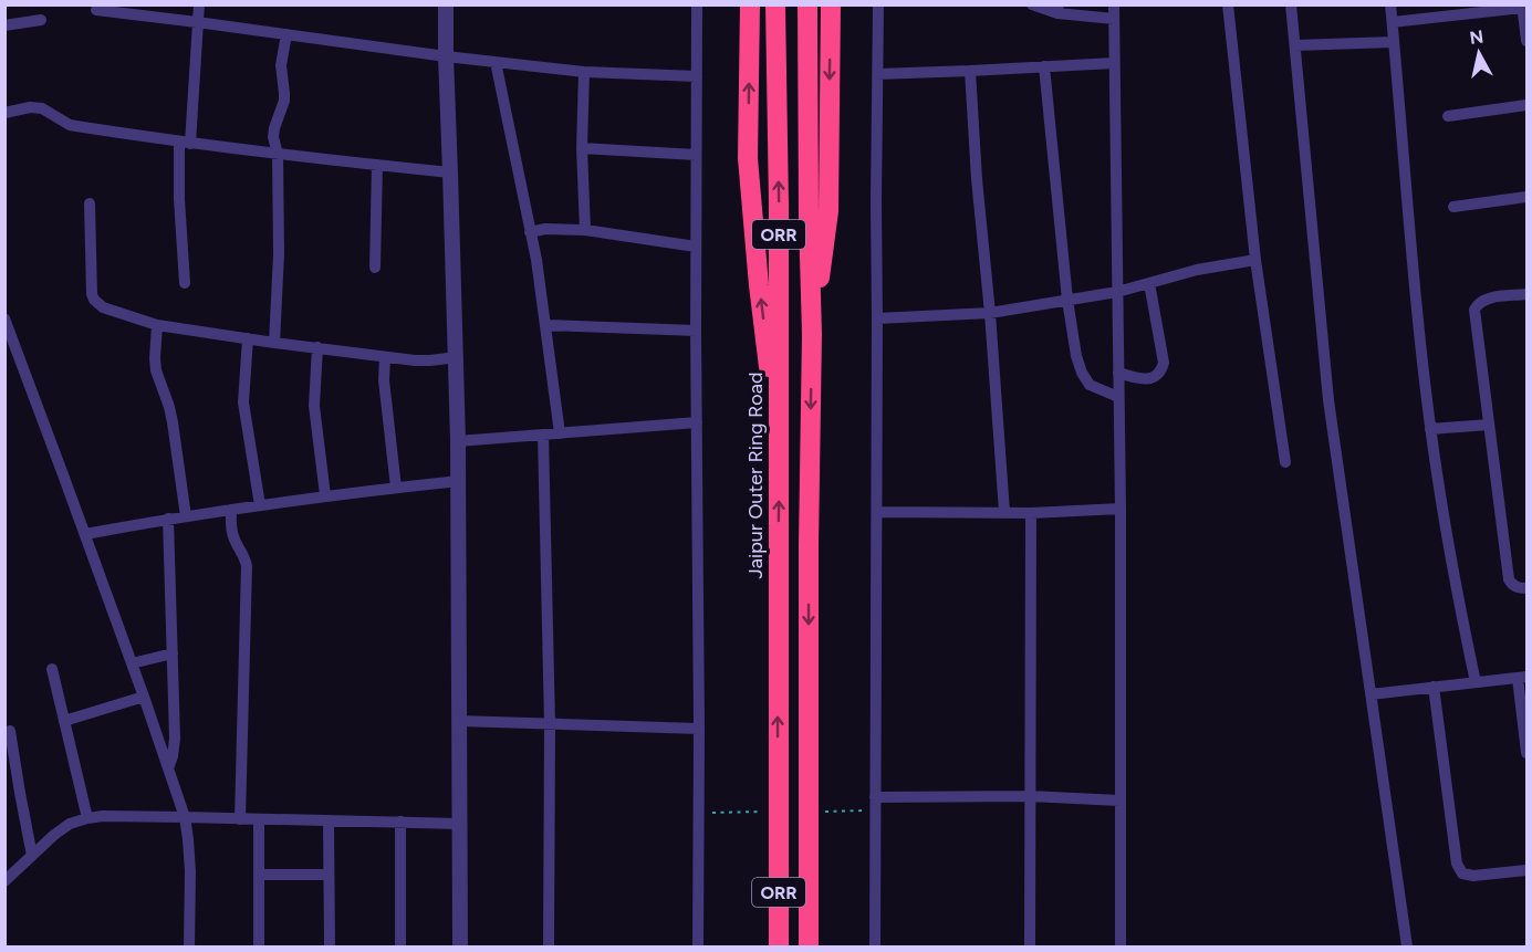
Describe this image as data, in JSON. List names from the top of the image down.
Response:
{
  "streets": {
    "highway": ["ORR", "Jaipur Outer Ring Road"]
  },
  "north": "top"
}
